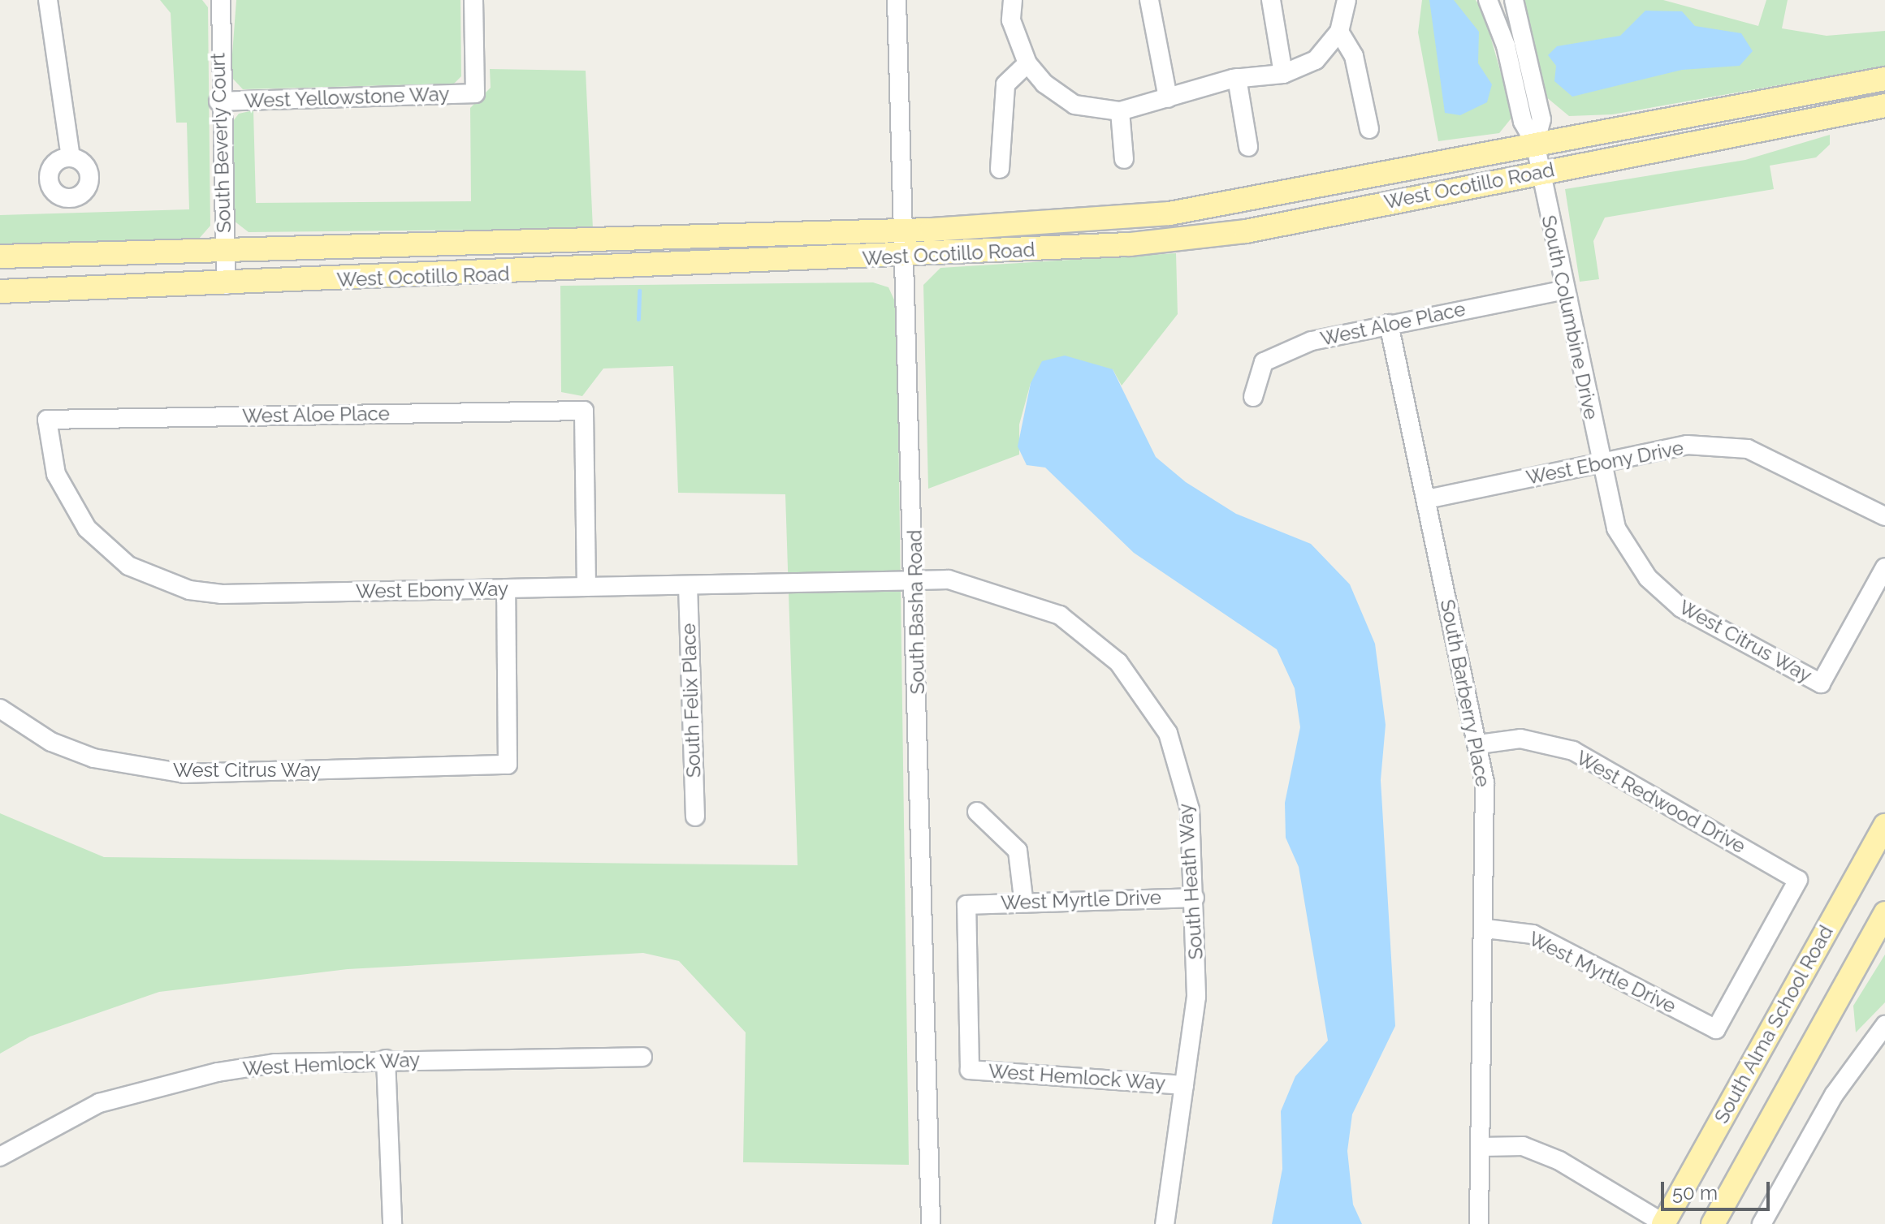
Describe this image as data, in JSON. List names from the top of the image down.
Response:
{
  "streets": {
    "main road": ["West Ocotillo Road", "South Alma School Road"],
    "street": [
      "West Yellowstone Way",
      "South Beverly Court",
      "South Columbine Drive",
      "West Aloe Place",
      "West Ebony Drive",
      "West Ebony Way",
      "South Basha Road",
      "West Citrus Way",
      "South Barberry Place",
      "South Felix Place",
      "West Redwood Drive",
      "South Heath Way",
      "West Myrtle Drive",
      "West Hemlock Way"
    ]
  },
  "crossings": [
    ["West Yellowstone Way", "South Beverly Court"],
    ["South Beverly Court", "West Ocotillo Road"],
    ["West Ocotillo Road", "South Columbine Drive"],
    ["West Ocotillo Road", "South Basha Road"],
    ["South Columbine Drive", "West Aloe Place"],
    ["South Columbine Drive", "West Ebony Drive"],
    ["South Columbine Drive", "West Citrus Way"],
    ["West Aloe Place", "West Ebony Way"],
    ["West Aloe Place", "South Barberry Place"],
    ["West Ebony Drive", "West Citrus Way"],
    ["West Ebony Drive", "South Barberry Place"],
    ["West Ebony Way", "South Basha Road"],
    ["West Ebony Way", "West Citrus Way"],
    ["West Ebony Way", "South Felix Place"],
    ["West Ebony Way", "South Heath Way"],
    ["South Basha Road", "South Heath Way"],
    ["South Barberry Place", "West Redwood Drive"],
    ["South Barberry Place", "West Myrtle Drive"],
    ["West Redwood Drive", "West Myrtle Drive"],
    ["South Heath Way", "West Myrtle Drive"],
    ["South Heath Way", "West Hemlock Way"],
    ["West Myrtle Drive", "West Hemlock Way"]
  ],
  "scale_bar": "50 m"
}
